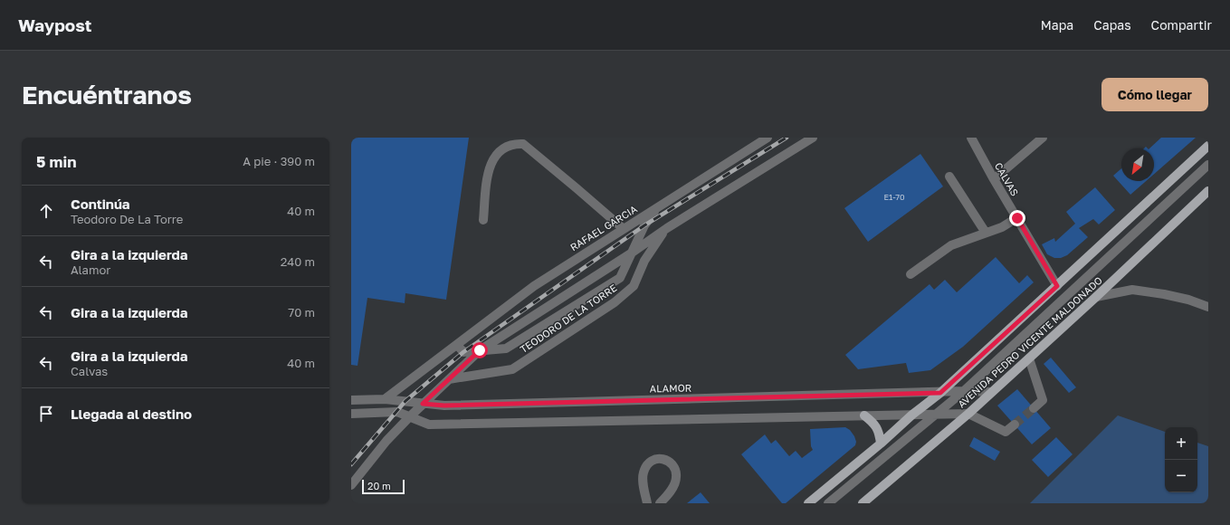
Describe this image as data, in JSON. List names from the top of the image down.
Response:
{
  "streets": {
    "main road": ["AVENIDA PEDRO VICENTE MALDONADO"],
    "street": [
      "CALVAS",
      "RAFAEL GARCIA",
      "TEODORO DE LA TORRE",
      "ALAMOR"
    ]
  },
  "crossings": [
    ["RAFAEL GARCIA", "ALAMOR"],
    ["TEODORO DE LA TORRE", "ALAMOR"],
    ["AVENIDA PEDRO VICENTE MALDONADO", "ALAMOR"]
  ],
  "house_numbers": ["E1-70"],
  "scale_bar": "20 m",
  "north": "bottom left",
  "page": {
    "header": "Waypost",
    "nav": ["Mapa", "Capas", "Compartir"],
    "buttons": "Cómo llegar",
    "title": "Encuéntranos",
    "heading": ["5 min", "A pie · 390 m"],
    "list": [
      ["Continúa", "Teodoro De La Torre", "40 m"],
      ["Gira a la izquierda", "Alamor", "240 m"],
      ["Gira a la izquierda", "70 m"],
      ["Gira a la izquierda", "Calvas", "40 m"],
      "Llegada al destino"
    ],
    "map_buttons": ["+", "−"],
    "scale": "20 m"
  }
}
